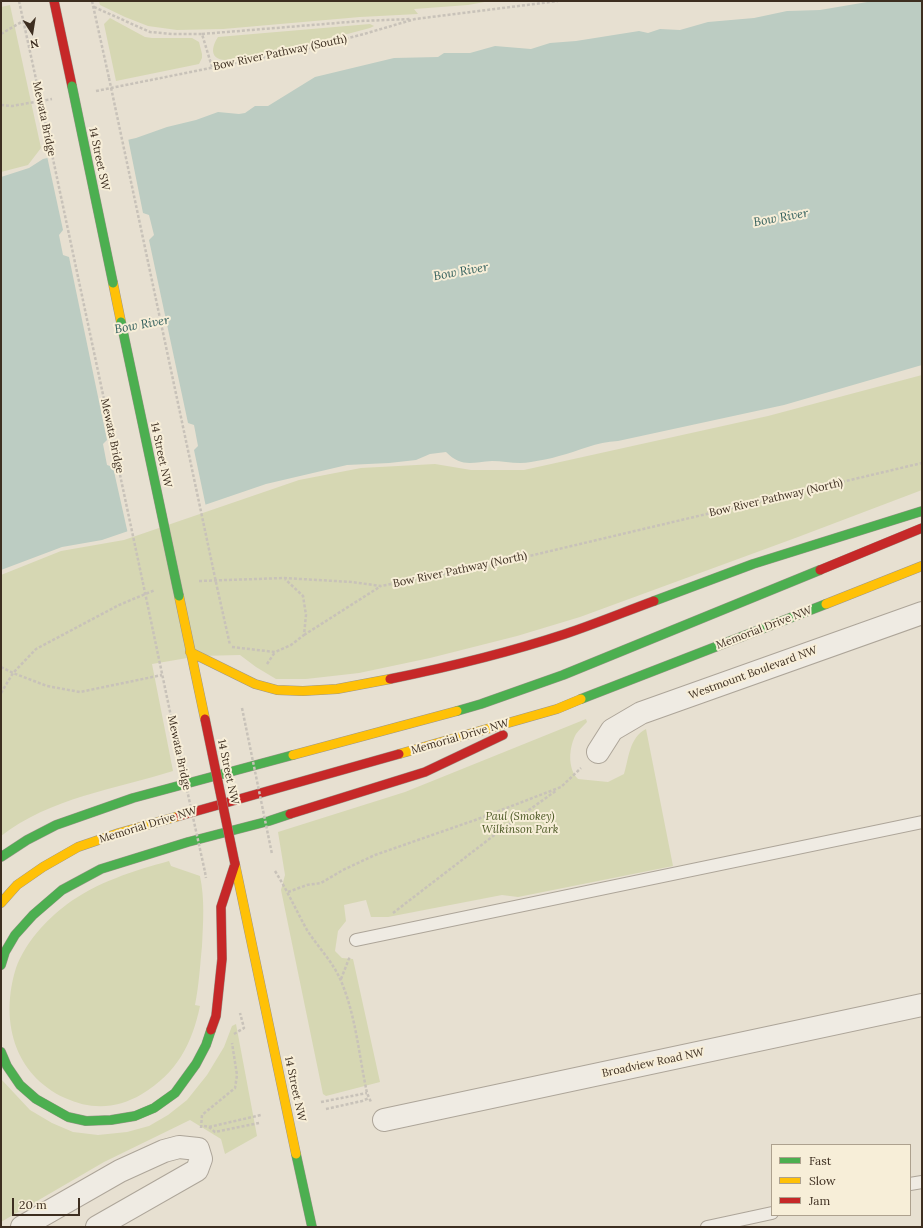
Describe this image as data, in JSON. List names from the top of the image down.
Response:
{
  "streets": {
    "main road": ["14 Street SW", "14 Street NW", "Memorial Drive NW"],
    "street": ["Westmount Boulevard NW", "Broadview Road NW"],
    "path": ["Bow River Pathway (South)", "Mewata Bridge", "Bow River Pathway (North)"]
  },
  "crossings": [
    ["14 Street SW", "14 Street NW"]
  ],
  "water": ["Bow River"],
  "parks": ["Paul (Smokey) Wilkinson Park"],
  "legend": ["Fast", "Slow", "Jam"],
  "scale_bar": "20 m",
  "north": "bottom"
}
